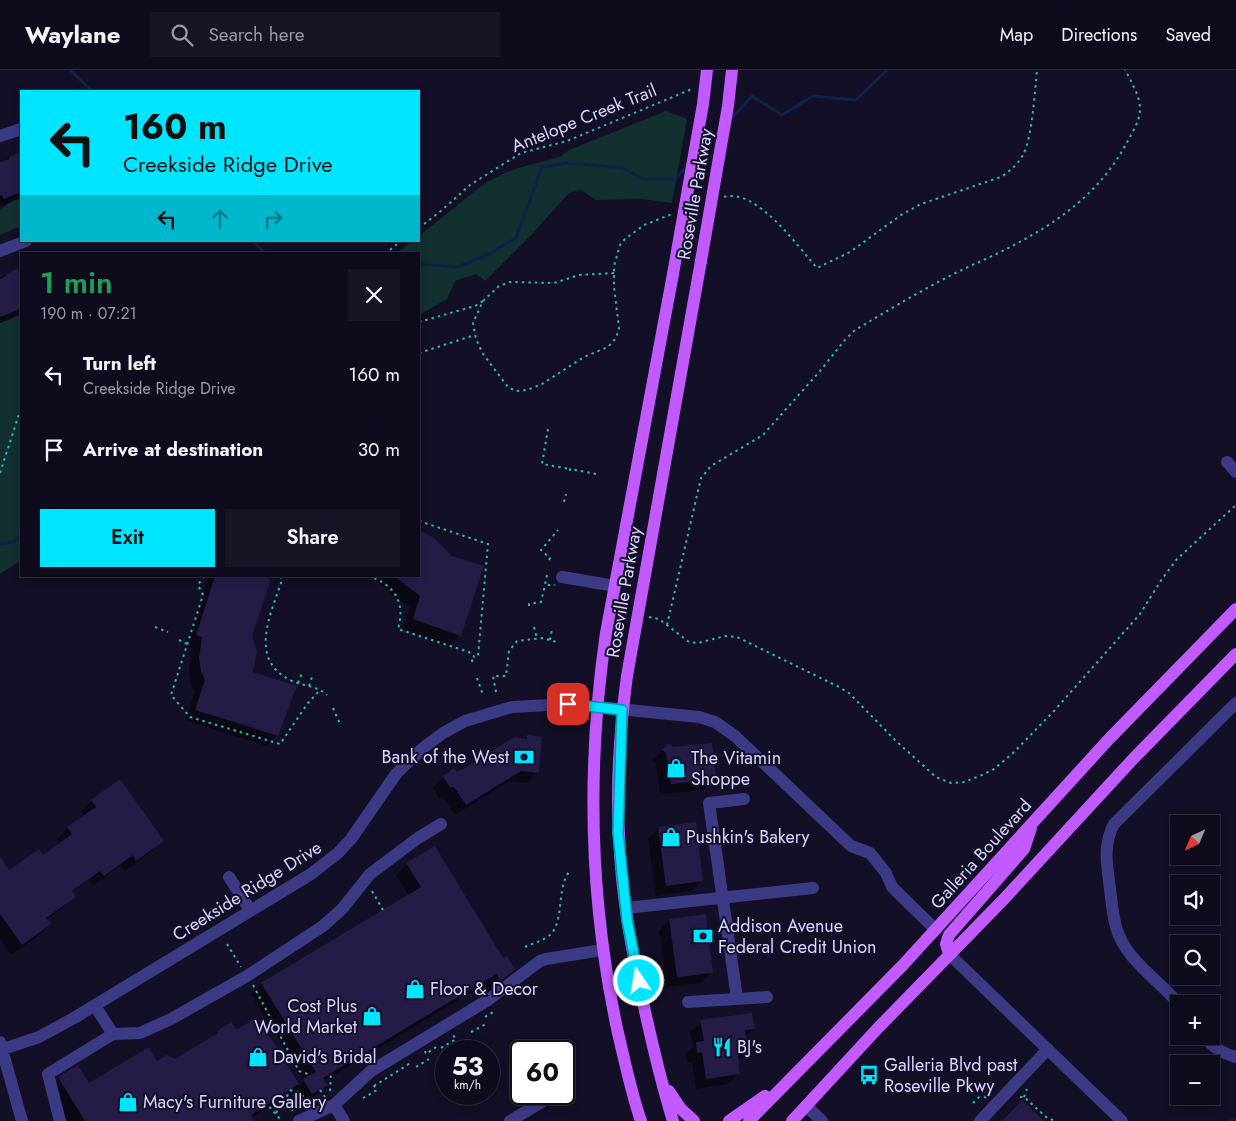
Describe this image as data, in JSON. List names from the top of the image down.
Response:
{
  "streets": {
    "main road": ["Roseville Parkway", "Galleria Boulevard"],
    "street": ["Creekside Ridge Drive"],
    "path": ["Antelope Creek Trail"]
  },
  "crossings": [
    ["Roseville Parkway", "Creekside Ridge Drive"],
    ["Galleria Boulevard", "Creekside Ridge Drive"]
  ],
  "places": {
    "bank": ["Bank of the West", "Addison Avenue Federal Credit Union"],
    "shop": [
      "The Vitamin Shoppe",
      "Pushkin's Bakery",
      "Floor & Decor",
      "Cost Plus World Market",
      "David's Bridal",
      "Macy's Furniture Gallery"
    ],
    "restaurant": ["BJ's"],
    "bus stop": ["Galleria Blvd past Roseville Pkwy"]
  },
  "north": "bottom left",
  "page": {
    "header": "Waylane",
    "search": "Search here",
    "nav": ["Map", "Directions", "Saved"],
    "turn": ["160 m", "Creekside Ridge Drive"],
    "heading": ["1 min", "190 m · 07:21"],
    "list": [
      {
        "name": "Turn left",
        "note": "Creekside Ridge Drive",
        "value": "160 m"
      },
      {
        "name": "Arrive at destination",
        "value": "30 m"
      }
    ],
    "buttons": ["Exit", "Share"],
    "map_buttons": ["+", "−"],
    "speed": "53 km/h",
    "limit": "60"
  }
}
